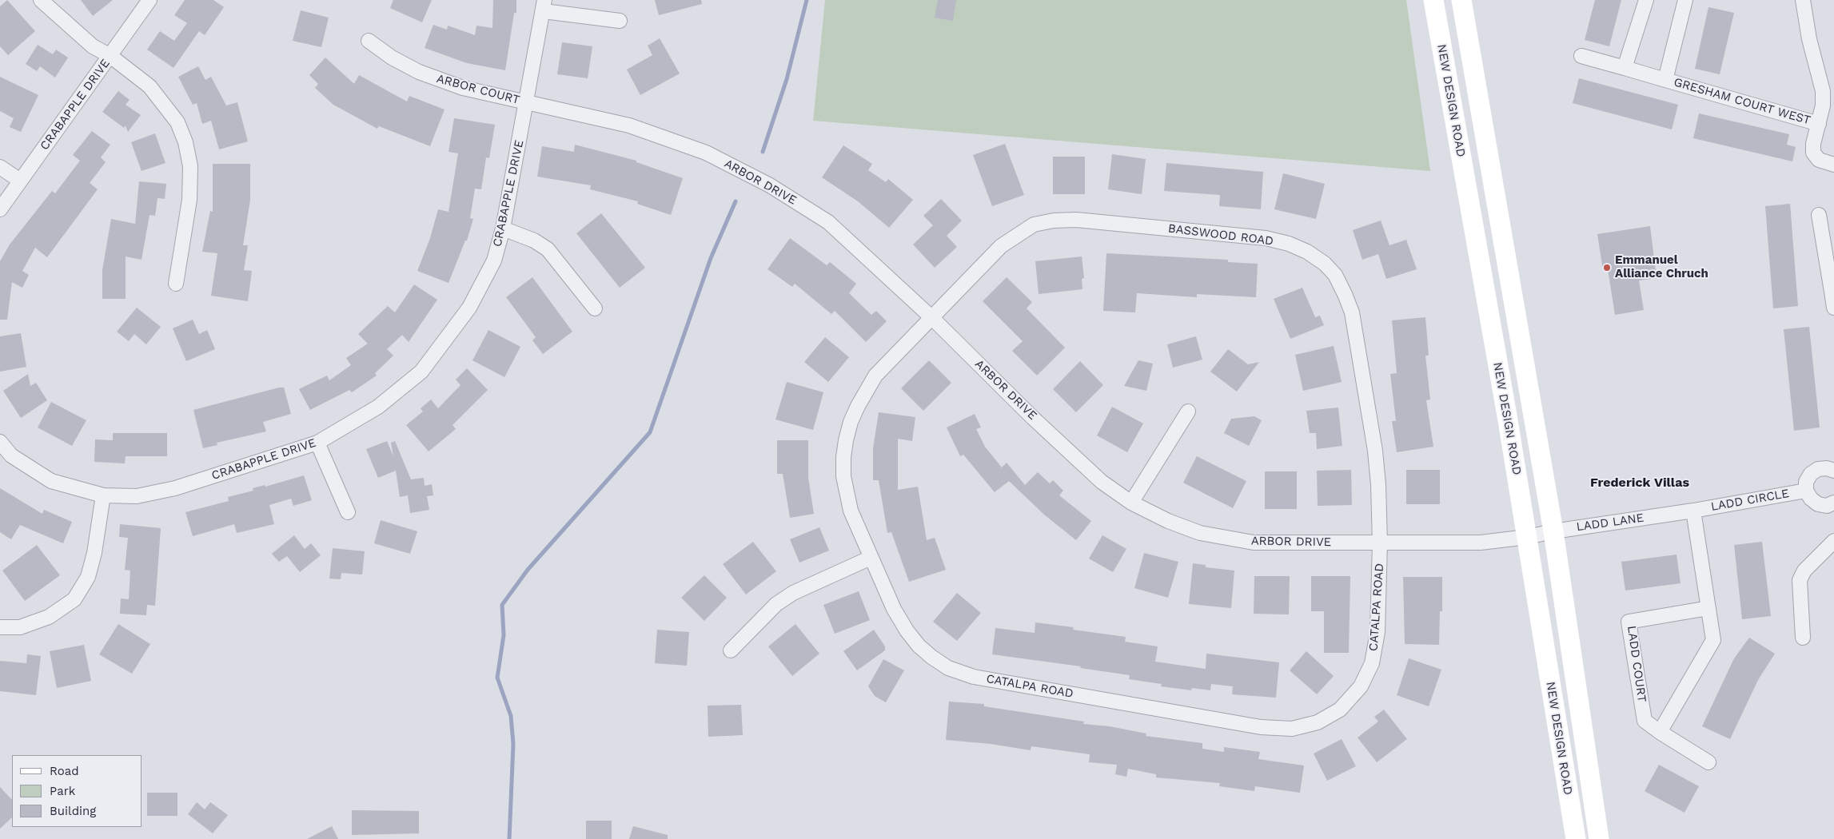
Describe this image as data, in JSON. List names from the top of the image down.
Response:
{
  "streets": {
    "main road": ["NEW DESIGN ROAD"],
    "street": [
      "ARBOR COURT",
      "GRESHAM COURT WEST",
      "CRABAPPLE DRIVE",
      "ARBOR DRIVE",
      "BASSWOOD ROAD",
      "LADD CIRCLE",
      "LADD LANE",
      "CATALPA ROAD",
      "LADD COURT"
    ]
  },
  "crossings": [
    ["ARBOR COURT", "CRABAPPLE DRIVE"],
    ["ARBOR COURT", "ARBOR DRIVE"],
    ["NEW DESIGN ROAD", "ARBOR DRIVE"],
    ["NEW DESIGN ROAD", "LADD LANE"],
    ["CRABAPPLE DRIVE", "ARBOR DRIVE"],
    ["ARBOR DRIVE", "BASSWOOD ROAD"],
    ["ARBOR DRIVE", "LADD LANE"],
    ["ARBOR DRIVE", "CATALPA ROAD"],
    ["BASSWOOD ROAD", "CATALPA ROAD"],
    ["LADD CIRCLE", "LADD LANE"]
  ],
  "districts": ["Frederick Villas"],
  "places": ["Emmanuel Alliance Chruch"],
  "legend": ["Road", "Park", "Building"]
}
